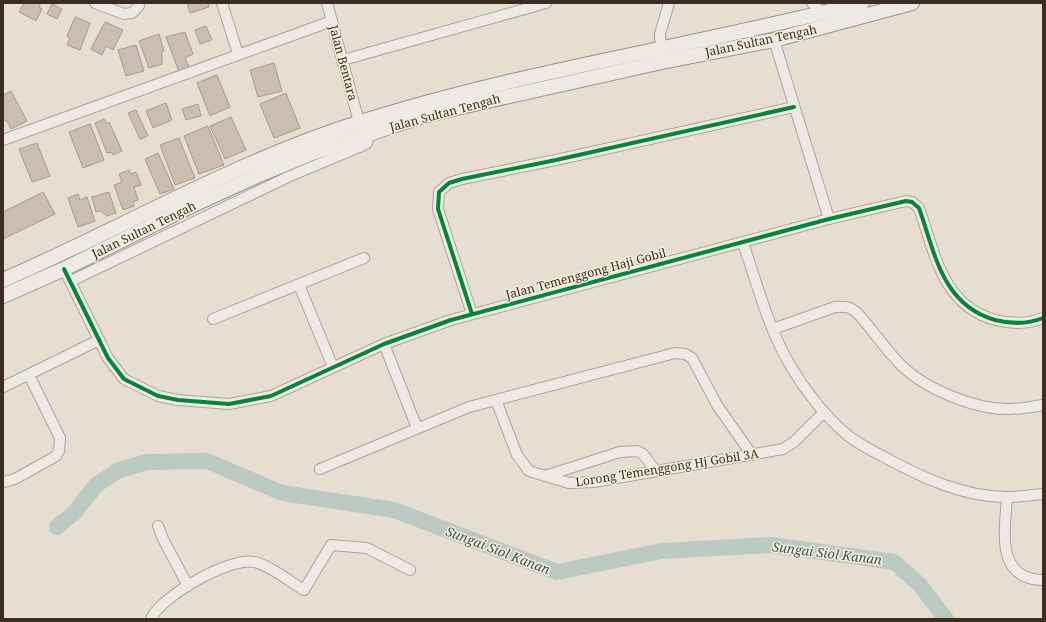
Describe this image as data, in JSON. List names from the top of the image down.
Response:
{
  "streets": {
    "main road": ["Jalan Sultan Tengah"],
    "street": ["Jalan Bentara", "Jalan Temenggong Haji Gobil", "Lorong Temenggong Hj Gobil 3A"]
  },
  "crossings": [
    ["Jalan Sultan Tengah", "Jalan Bentara"],
    ["Jalan Sultan Tengah", "Jalan Temenggong Haji Gobil"]
  ],
  "water": ["Sungai Siol Kanan"]
}
